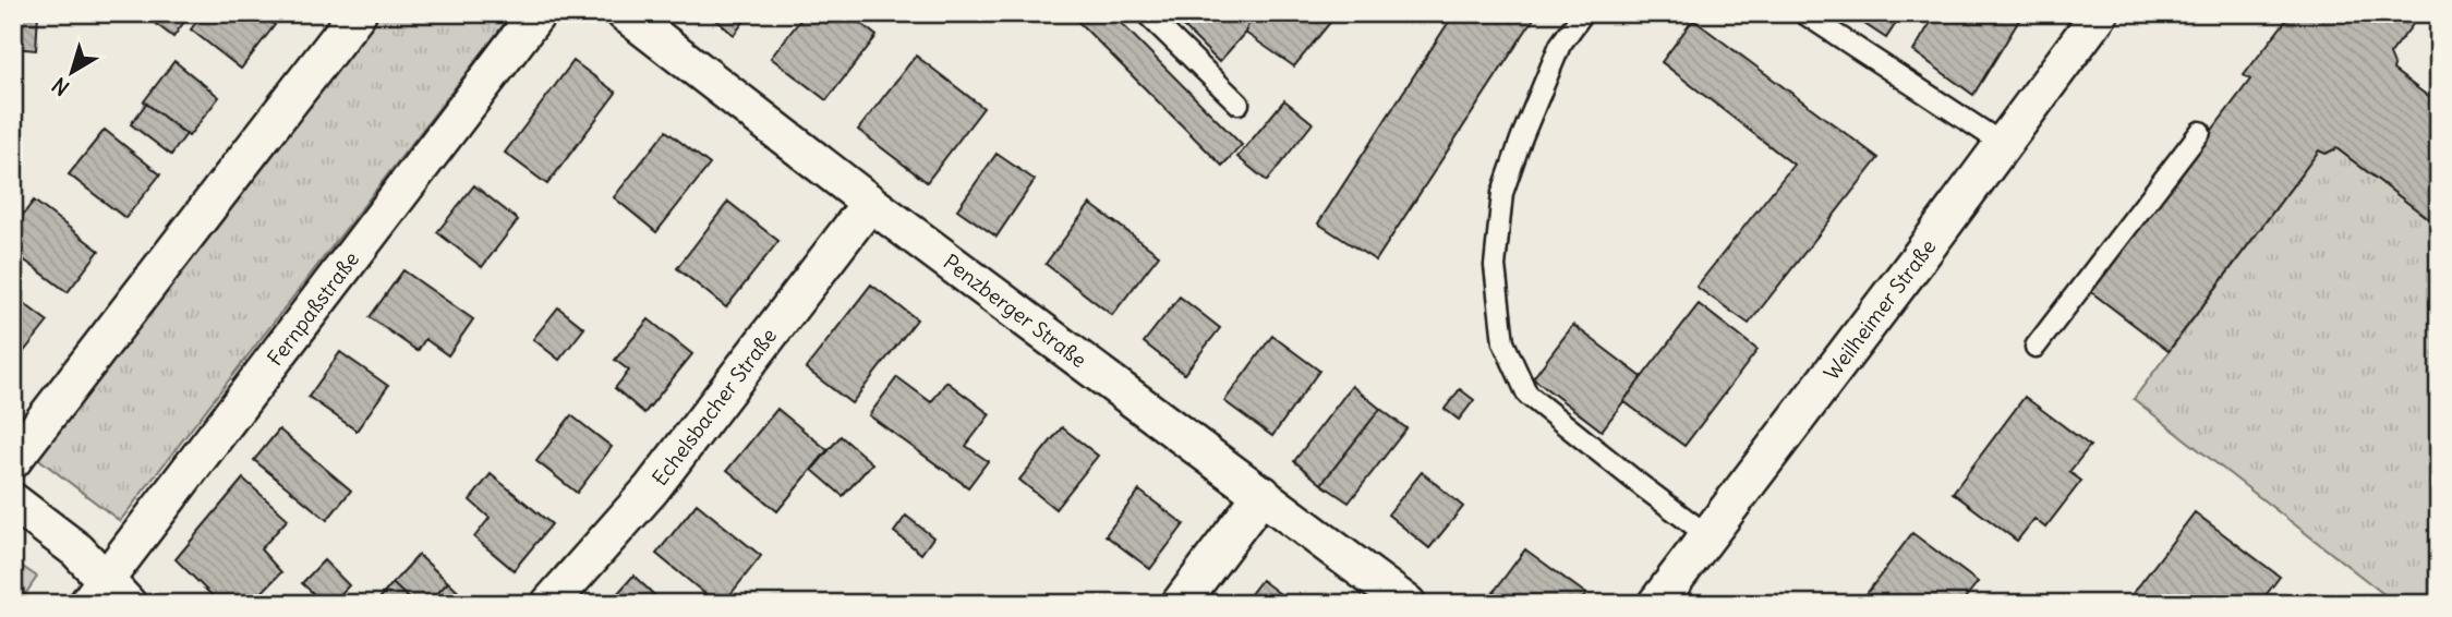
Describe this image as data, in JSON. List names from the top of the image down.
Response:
{
  "streets": {
    "street": [
      "Fernpaßstraße",
      "Weilheimer Straße",
      "Penzberger Straße",
      "Echelsbacher Straße"
    ]
  },
  "crossings": [
    ["Penzberger Straße", "Echelsbacher Straße"]
  ],
  "north": "bottom left"
}
